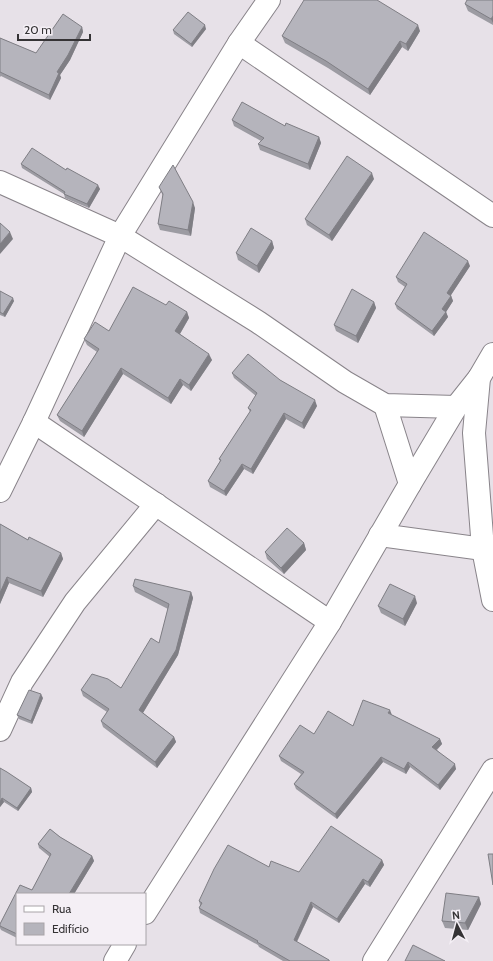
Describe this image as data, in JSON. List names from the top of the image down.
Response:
{
  "legend": ["Rua", "Edifício"],
  "scale_bar": "20 m",
  "north": "top"
}
